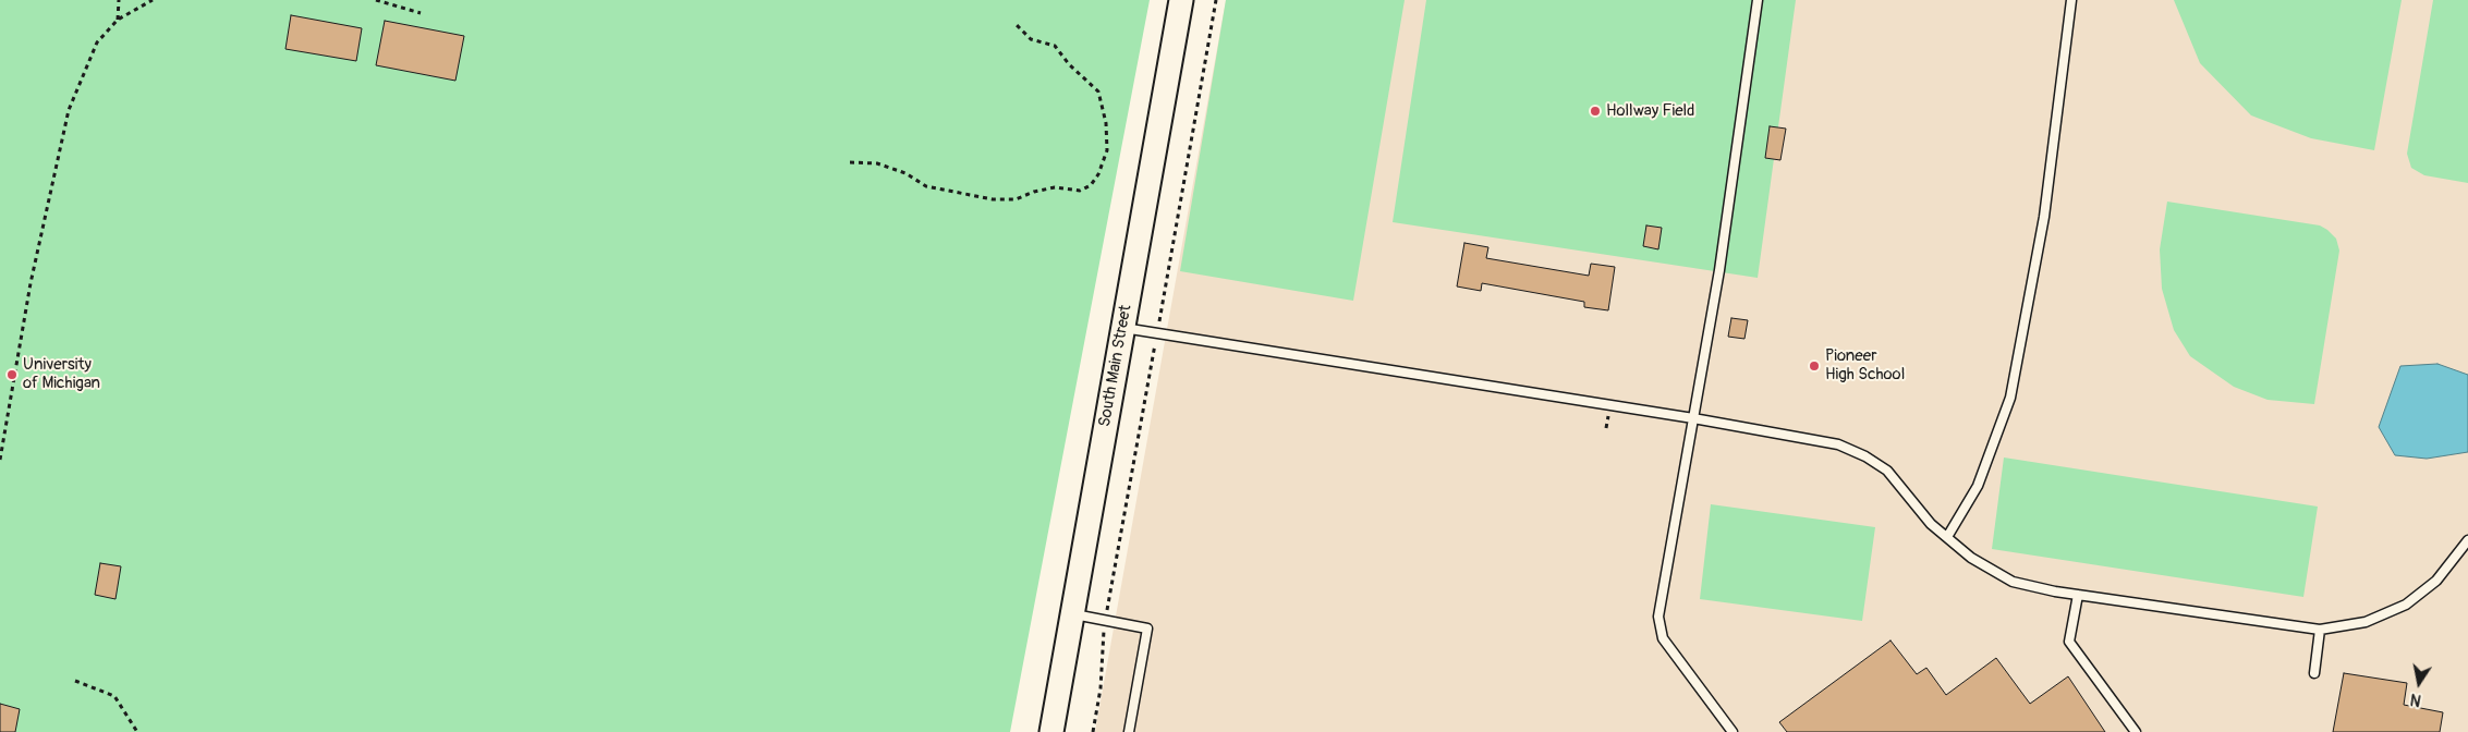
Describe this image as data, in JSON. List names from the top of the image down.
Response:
{
  "streets": {
    "main road": ["South Main Street"]
  },
  "places": ["Hollway Field", "Pioneer High School", "University of Michigan"],
  "north": "bottom"
}
